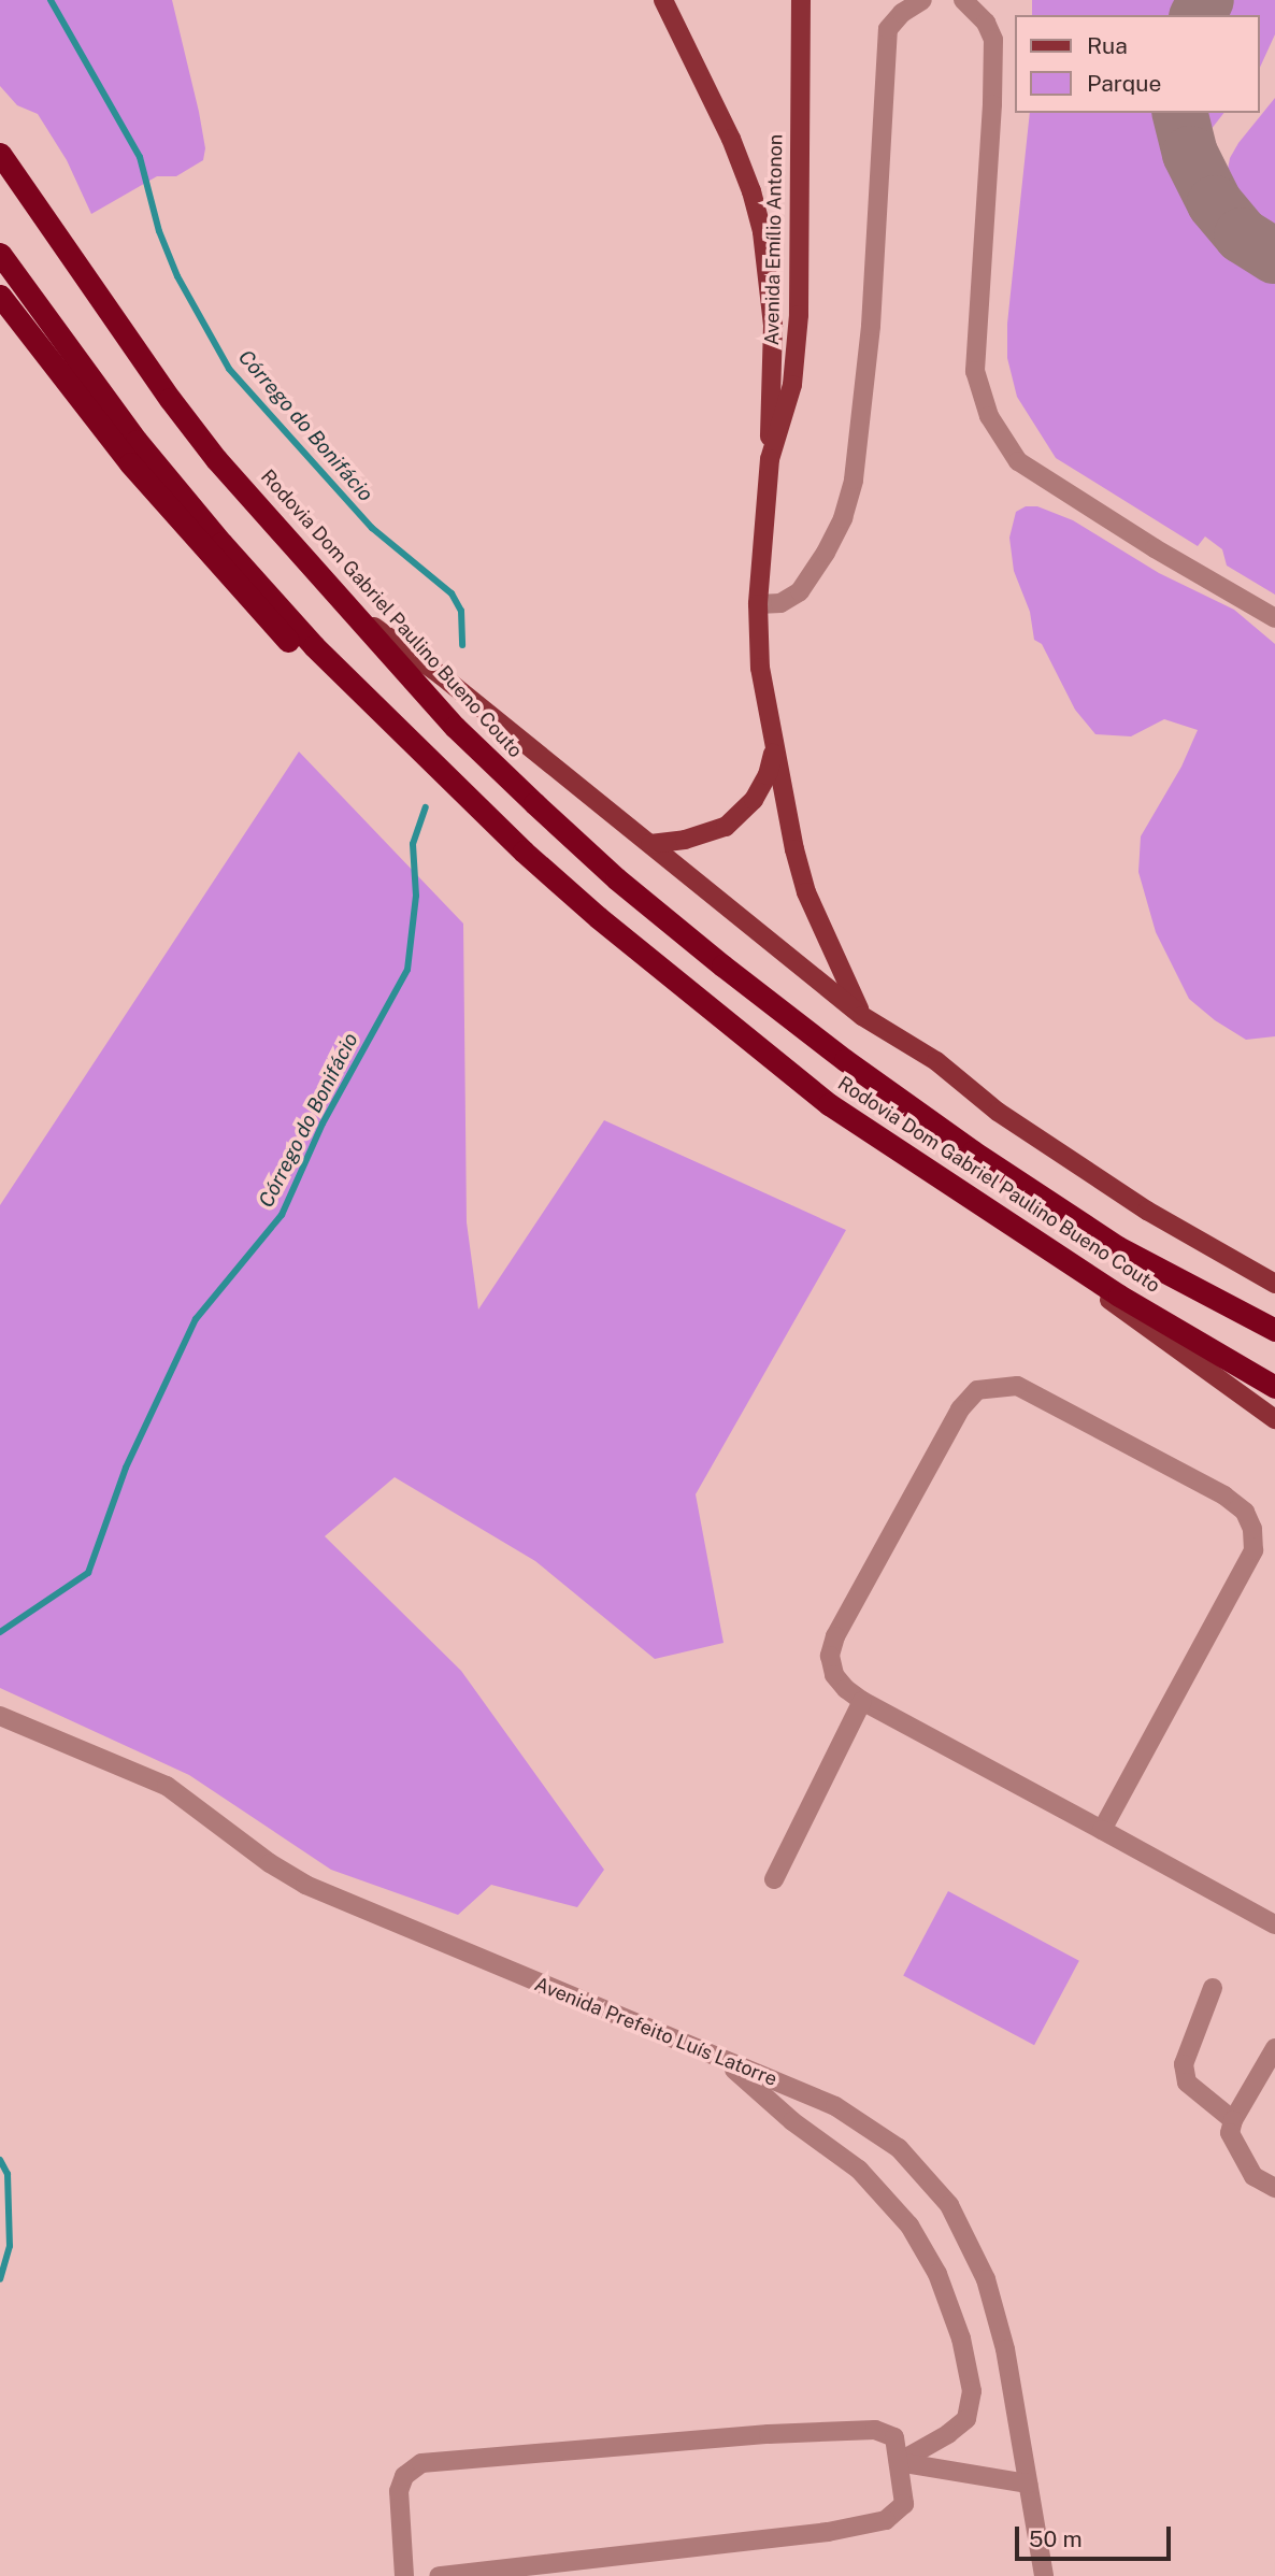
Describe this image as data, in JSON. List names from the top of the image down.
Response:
{
  "streets": {
    "highway": ["Rodovia Dom Gabriel Paulino Bueno Couto"],
    "main road": ["Avenida Emílio Antonon"],
    "street": ["Avenida Prefeito Luís Latorre"]
  },
  "water": ["Córrego do Bonifácio"],
  "legend": ["Rua", "Parque"],
  "scale_bar": "50 m"
}
